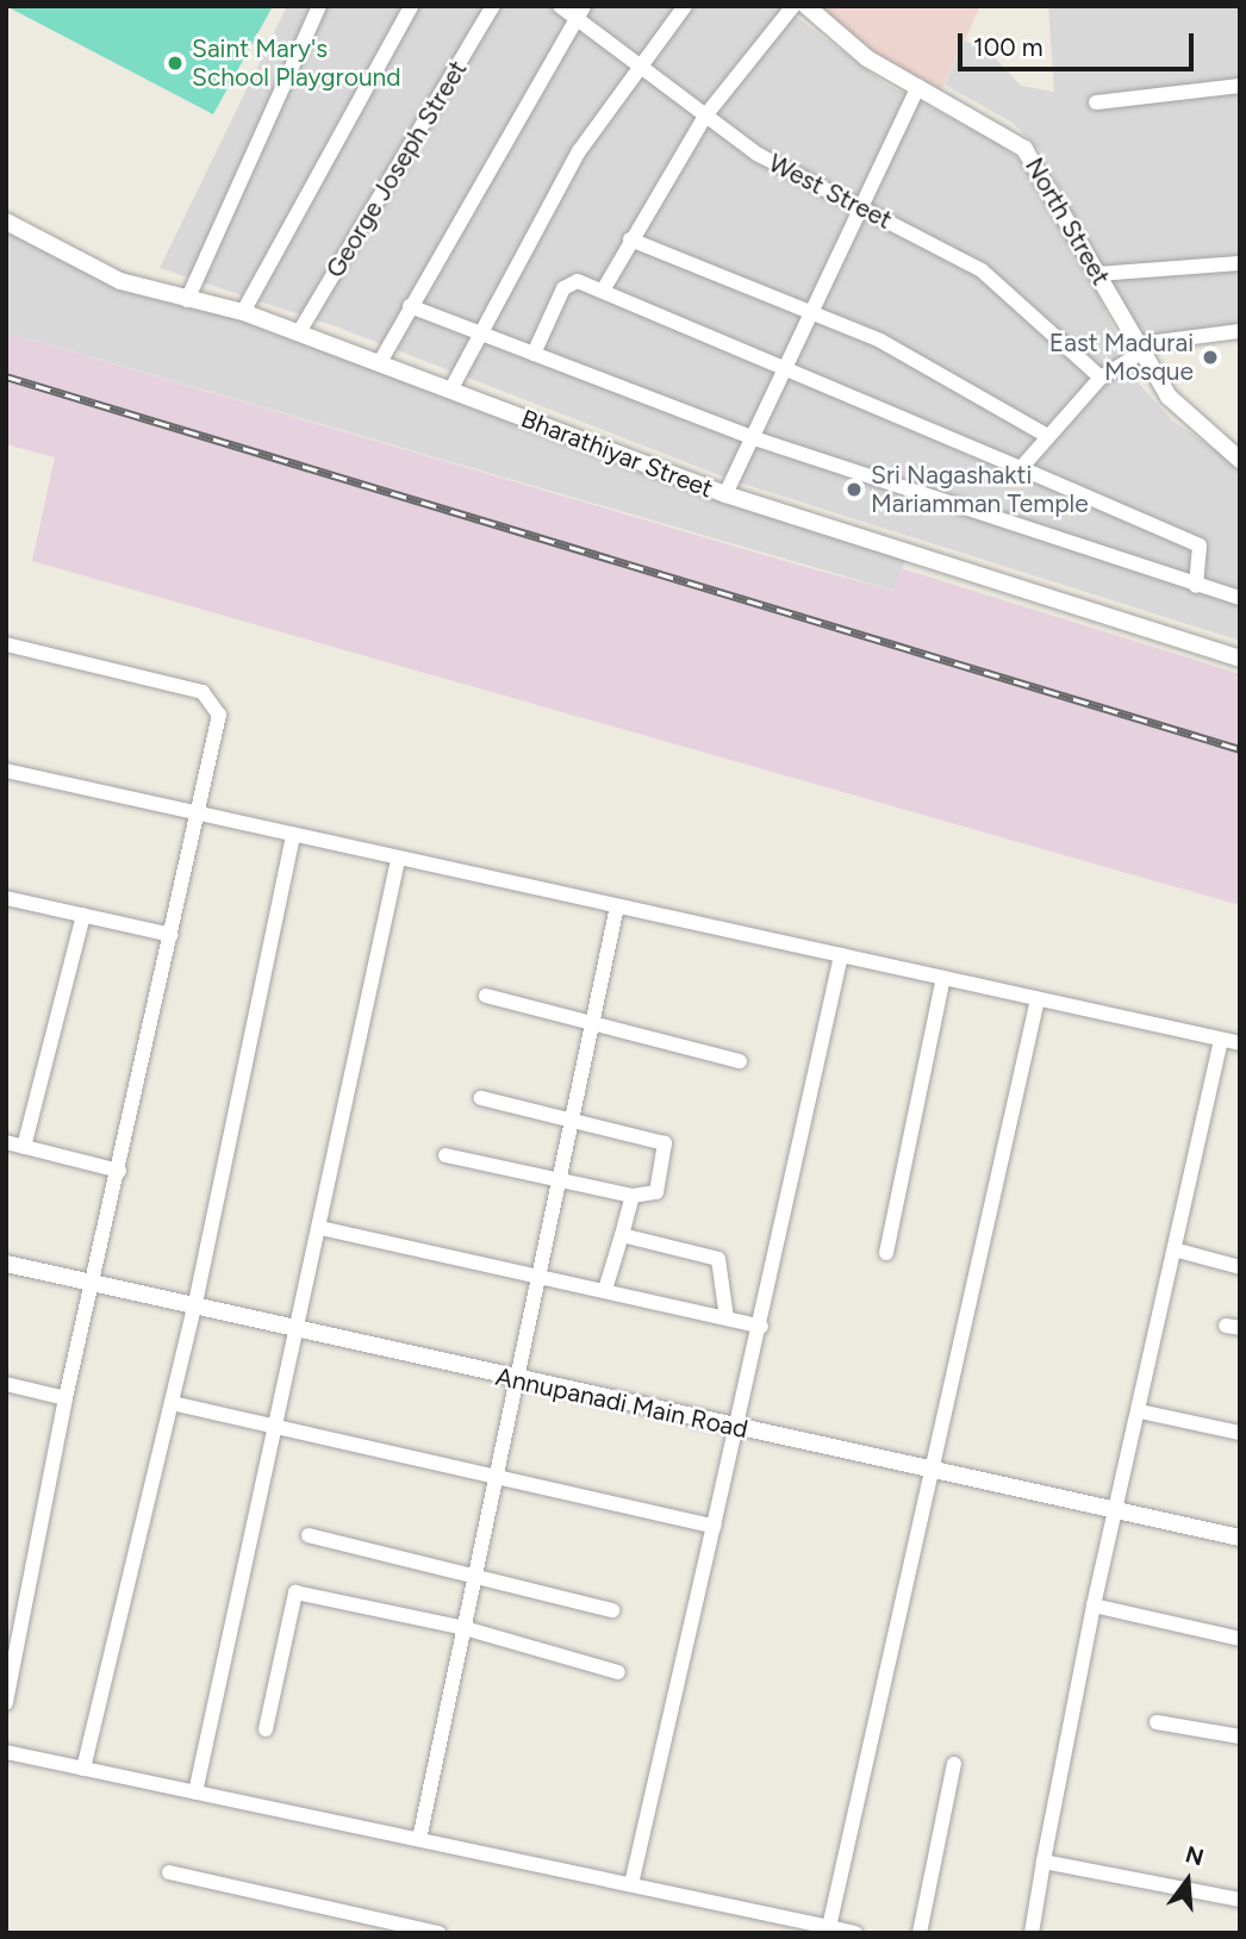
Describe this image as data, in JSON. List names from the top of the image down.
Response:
{
  "streets": {
    "street": [
      "George Joseph Street",
      "West Street",
      "North Street",
      "Bharathiyar Street",
      "Annupanadi Main Road"
    ]
  },
  "crossings": [
    ["George Joseph Street", "Bharathiyar Street"]
  ],
  "places": ["Saint Mary's School Playground", "East Madurai Mosque", "Sri Nagashakti Mariamman Temple"],
  "scale_bar": "100 m",
  "north": "top"
}
